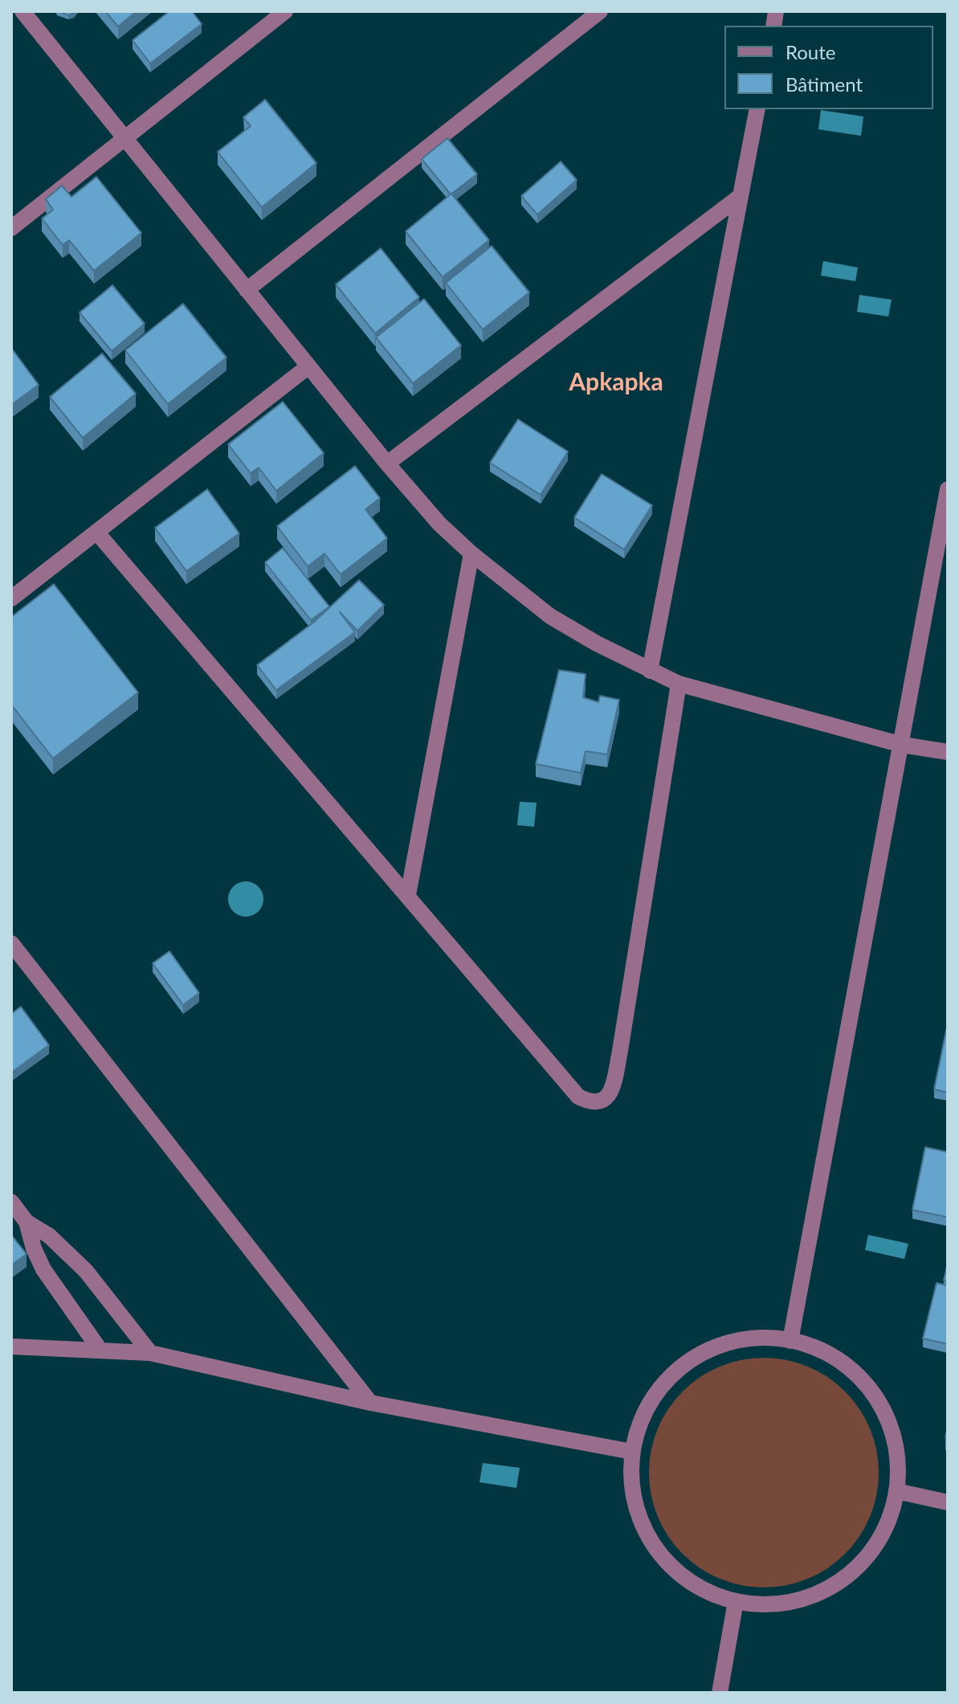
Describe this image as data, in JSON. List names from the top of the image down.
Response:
{
  "districts": ["Apkapka"],
  "legend": ["Route", "Bâtiment"]
}
